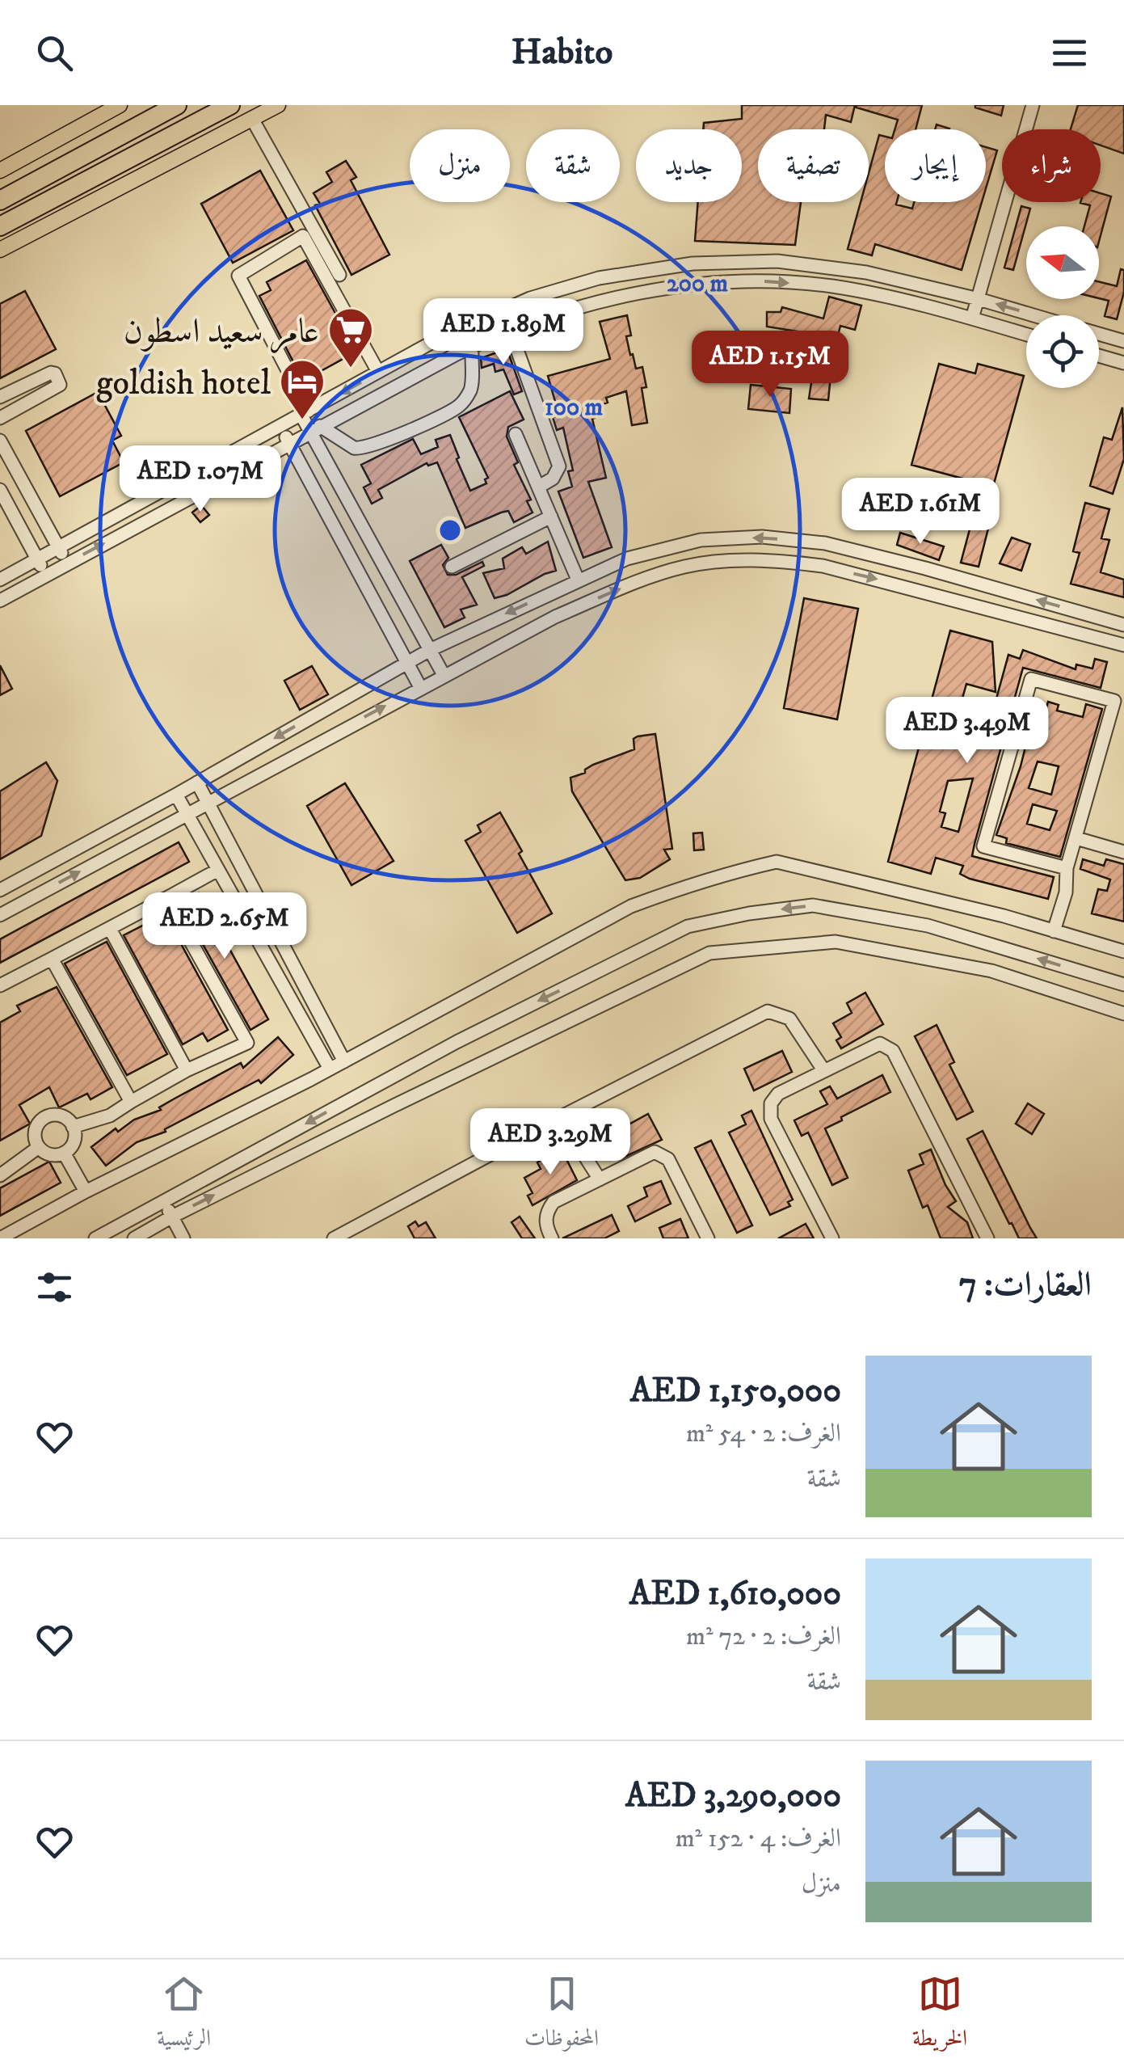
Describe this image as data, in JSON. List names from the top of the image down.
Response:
{
  "places": {
    "supermarket": ["عامر سعيد اسطون"],
    "hotel": ["goldish hotel"]
  },
  "north": "left",
  "page": {
    "header": "Habito",
    "chip": [
      "شراء",
      "إيجار",
      "تصفية",
      "جديد",
      "شقة",
      "منزل"
    ],
    "price": [
      "AED 1.89M",
      "AED 1.15M",
      "AED 1.07M",
      "AED 1.61M",
      "AED 3.49M",
      "AED 2.65M",
      "AED 3.29M"
    ],
    "heading": "العقارات: 7",
    "list": [
      {
        "name": "AED 1,150,000",
        "note": "الغرف: 2 · 54 m² · شقة"
      },
      {
        "name": "AED 1,610,000",
        "note": "الغرف: 2 · 72 m² · شقة"
      },
      {
        "name": "AED 3,290,000",
        "note": "الغرف: 4 · 152 m² · منزل"
      }
    ],
    "tabs": ["الخريطة", "المحفوظات", "الرئيسية"]
  },
  "rings": ["200 m", "100 m"]
}
